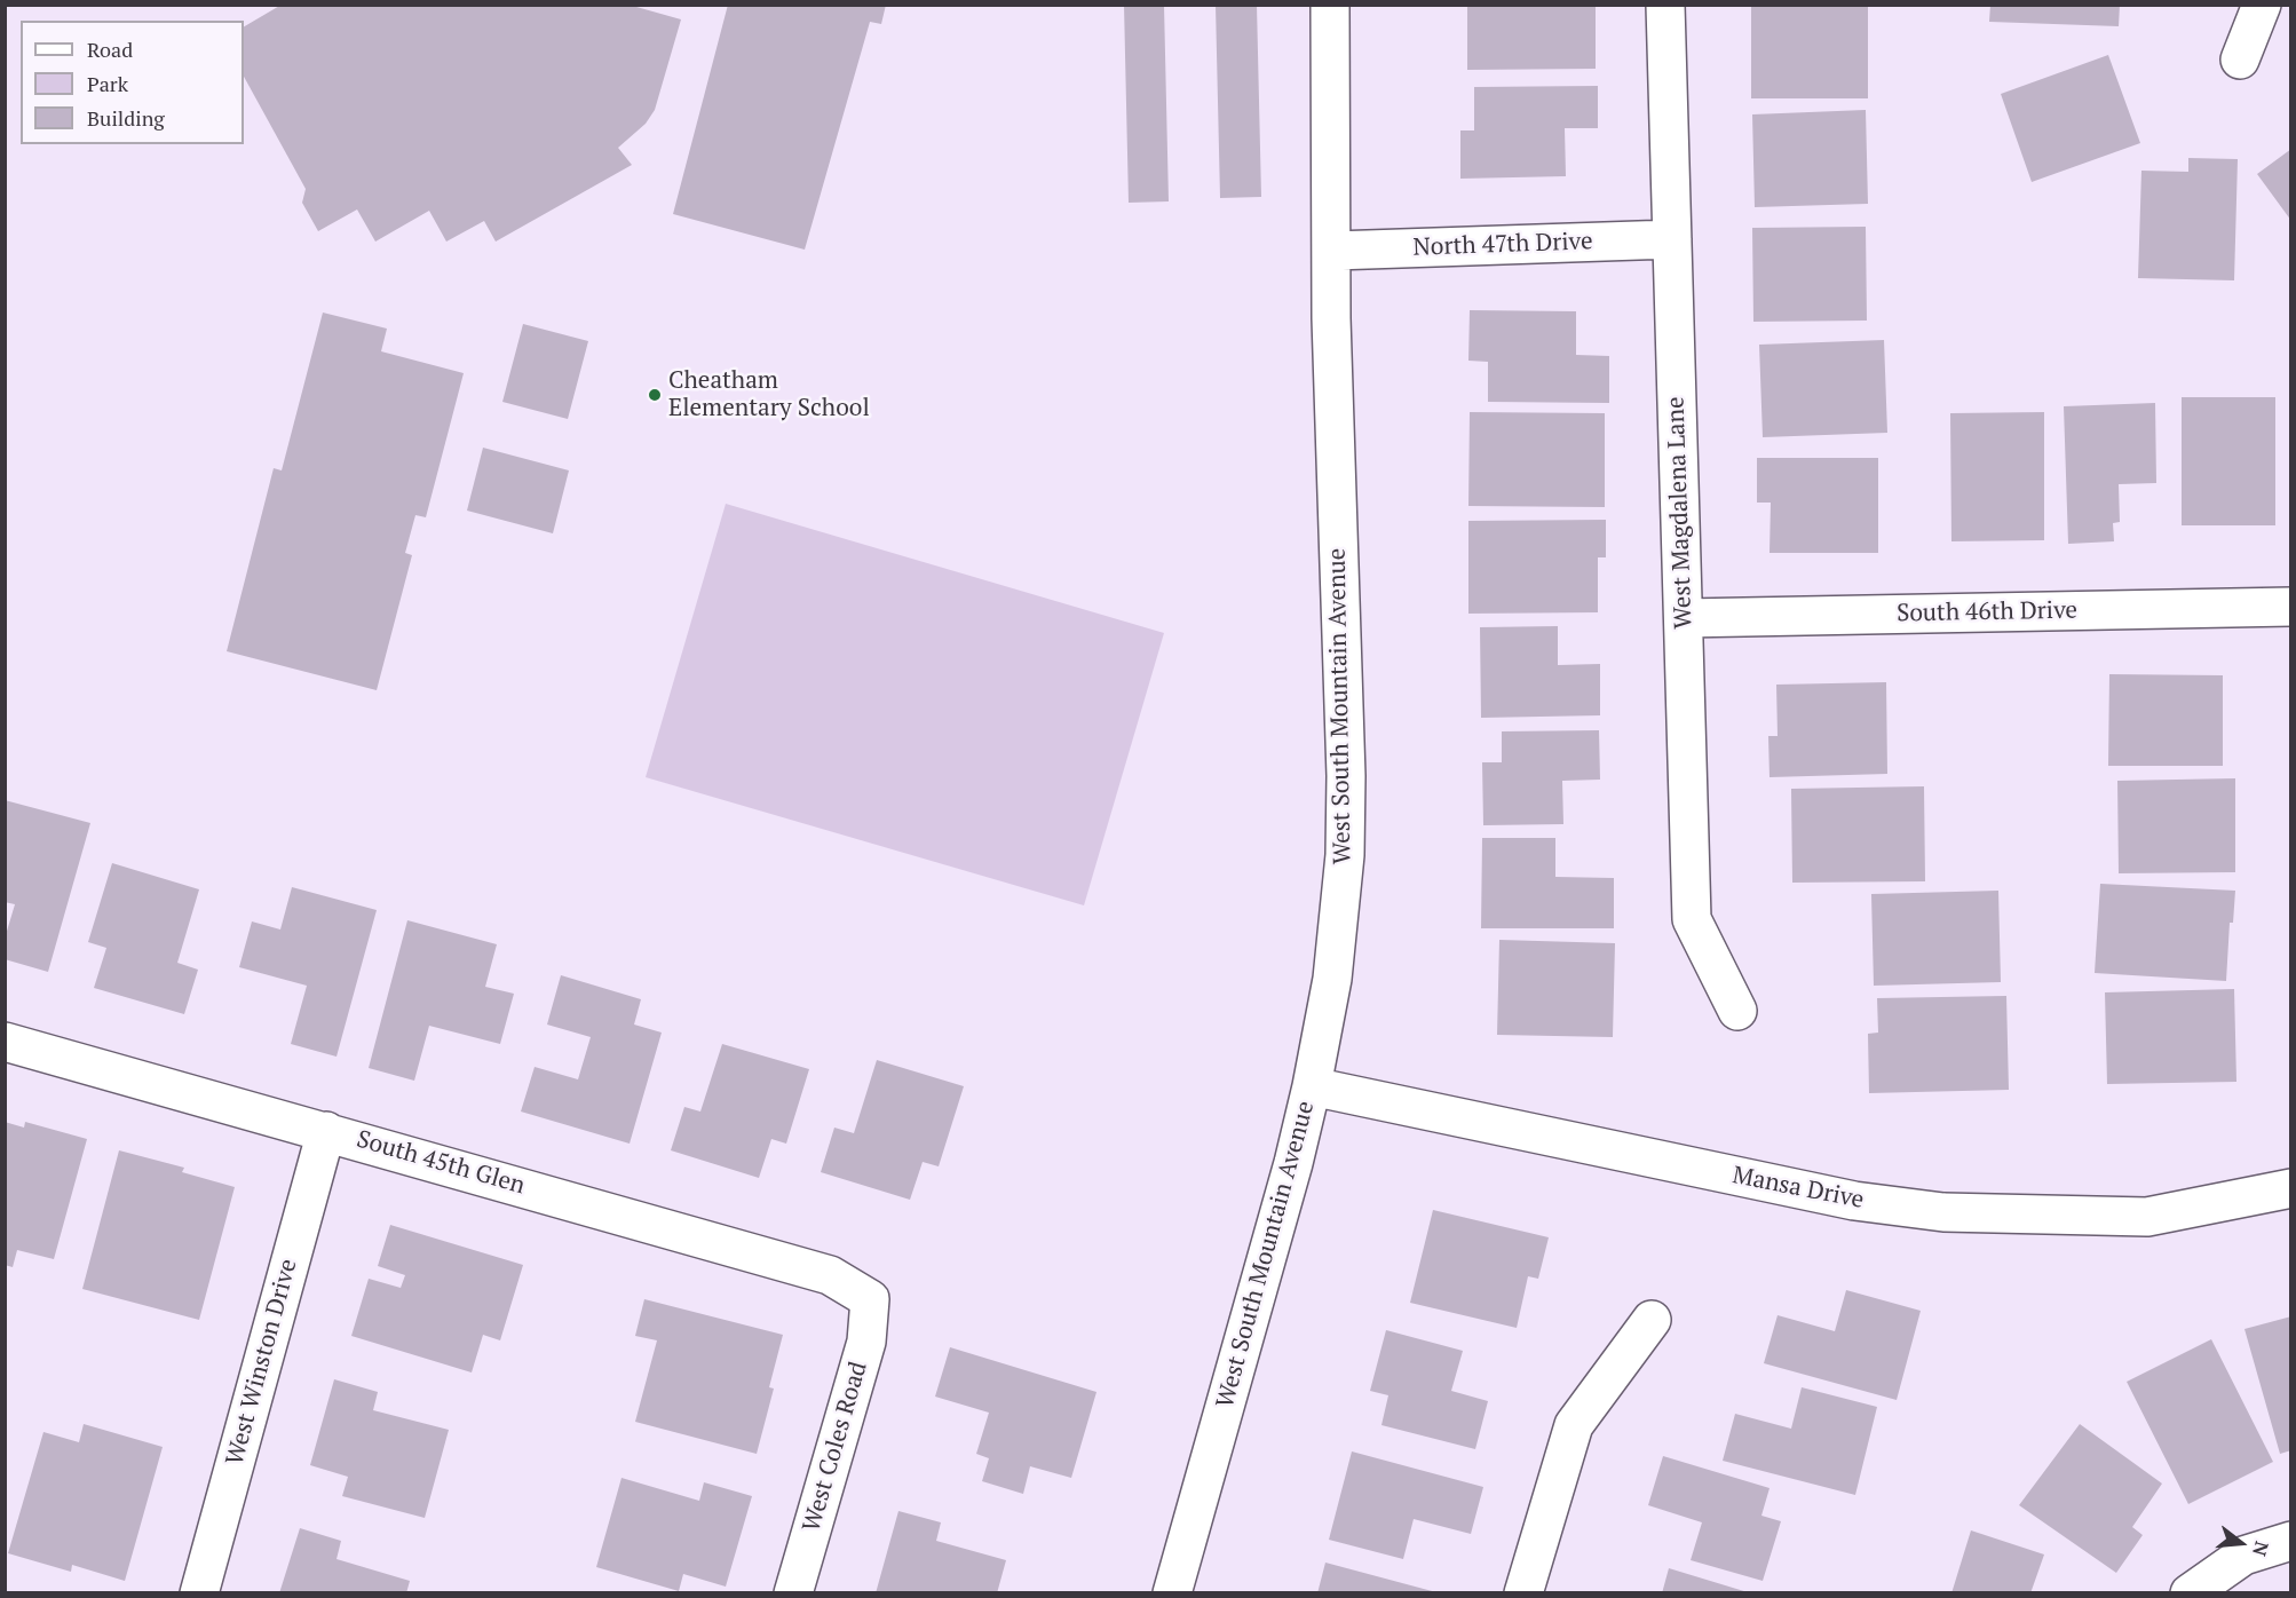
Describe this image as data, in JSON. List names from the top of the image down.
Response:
{
  "streets": {
    "street": [
      "North 47th Drive",
      "West Magdalena Lane",
      "South 46th Drive",
      "West South Mountain Avenue",
      "South 45th Glen",
      "Mansa Drive",
      "West Winston Drive",
      "West Coles Road"
    ]
  },
  "crossings": [
    ["North 47th Drive", "West Magdalena Lane"],
    ["North 47th Drive", "West South Mountain Avenue"],
    ["West Magdalena Lane", "South 46th Drive"],
    ["West South Mountain Avenue", "Mansa Drive"],
    ["South 45th Glen", "West Winston Drive"],
    ["South 45th Glen", "West Coles Road"]
  ],
  "places": ["Cheatham Elementary School"],
  "legend": ["Road", "Park", "Building"],
  "north": "right"
}
